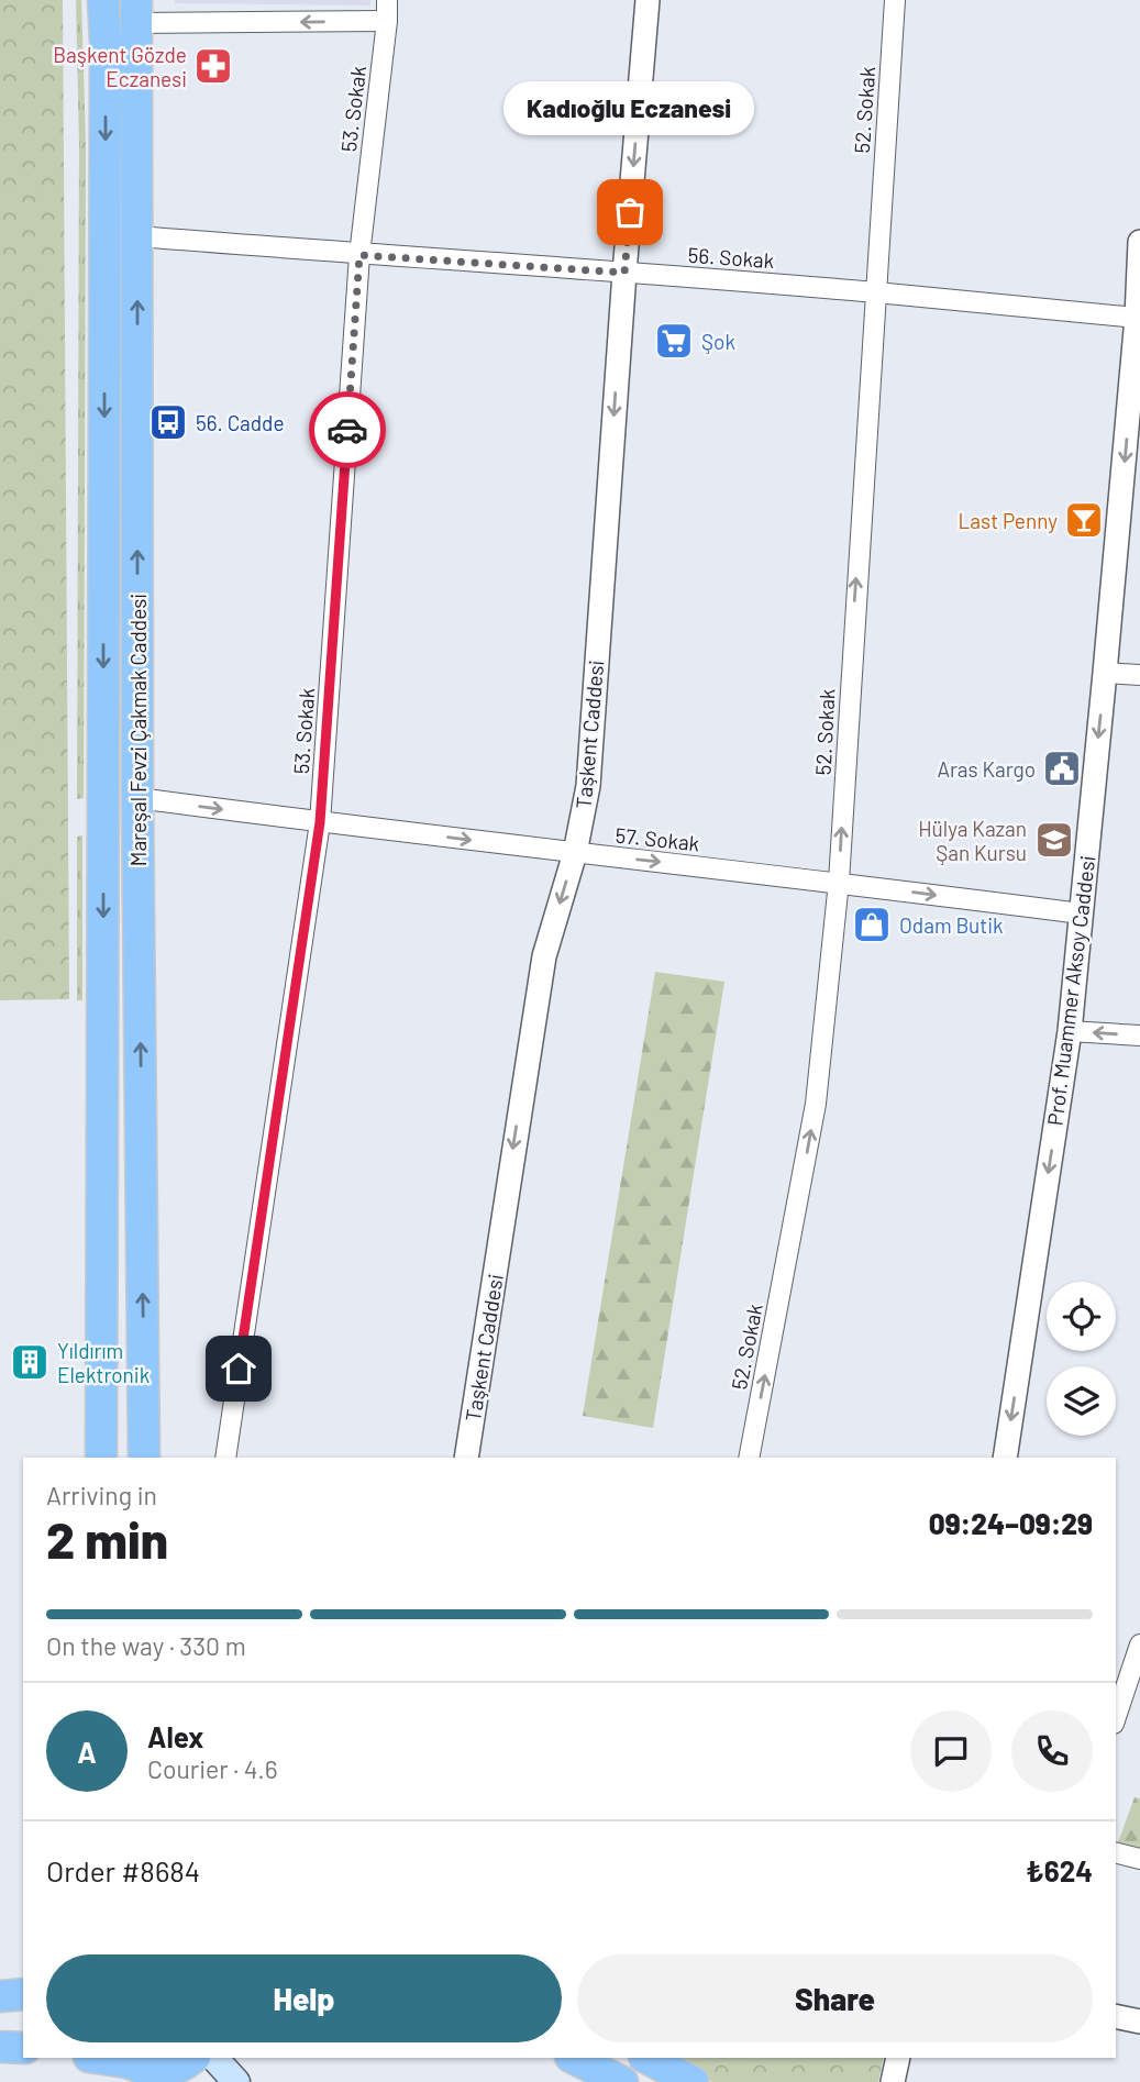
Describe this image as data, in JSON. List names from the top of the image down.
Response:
{
  "streets": {
    "main road": ["Mareşal Fevzi Çakmak Caddesi"],
    "street": [
      "53. Sokak",
      "52. Sokak",
      "56. Sokak",
      "Taşkent Caddesi",
      "57. Sokak",
      "Prof. Muammer Aksoy Caddesi"
    ]
  },
  "crossings": [
    ["53. Sokak", "56. Sokak"],
    ["53. Sokak", "57. Sokak"],
    ["52. Sokak", "56. Sokak"],
    ["52. Sokak", "57. Sokak"],
    ["56. Sokak", "Mareşal Fevzi Çakmak Caddesi"],
    ["56. Sokak", "Taşkent Caddesi"],
    ["56. Sokak", "Prof. Muammer Aksoy Caddesi"],
    ["Mareşal Fevzi Çakmak Caddesi", "57. Sokak"],
    ["Taşkent Caddesi", "57. Sokak"],
    ["57. Sokak", "Prof. Muammer Aksoy Caddesi"]
  ],
  "one_way": [
    "52. Sokak",
    "Taşkent Caddesi",
    "57. Sokak",
    "Prof. Muammer Aksoy Caddesi"
  ],
  "places": {
    "pharmacy": ["Başkent Gözde Eczanesi"],
    "other": ["Kadıoğlu Eczanesi"],
    "supermarket": ["Şok"],
    "bus stop": ["56. Cadde"],
    "bar": ["Last Penny"],
    "public building": ["Aras Kargo"],
    "school or university": ["Hülya Kazan Şan Kursu"],
    "shop": ["Odam Butik"],
    "building": ["Yıldırım Elektronik"]
  },
  "page": {
    "bubble": "Kadıoğlu Eczanesi",
    "heading": ["2 min", "Arriving in", "09:24–09:29"],
    "panel": [
      "Alex",
      "Courier · 4.6",
      "Order #8684",
      "₺624"
    ],
    "bar": "On the way · 330 m",
    "round": "A",
    "buttons": ["Help", "Share"]
  }
}
